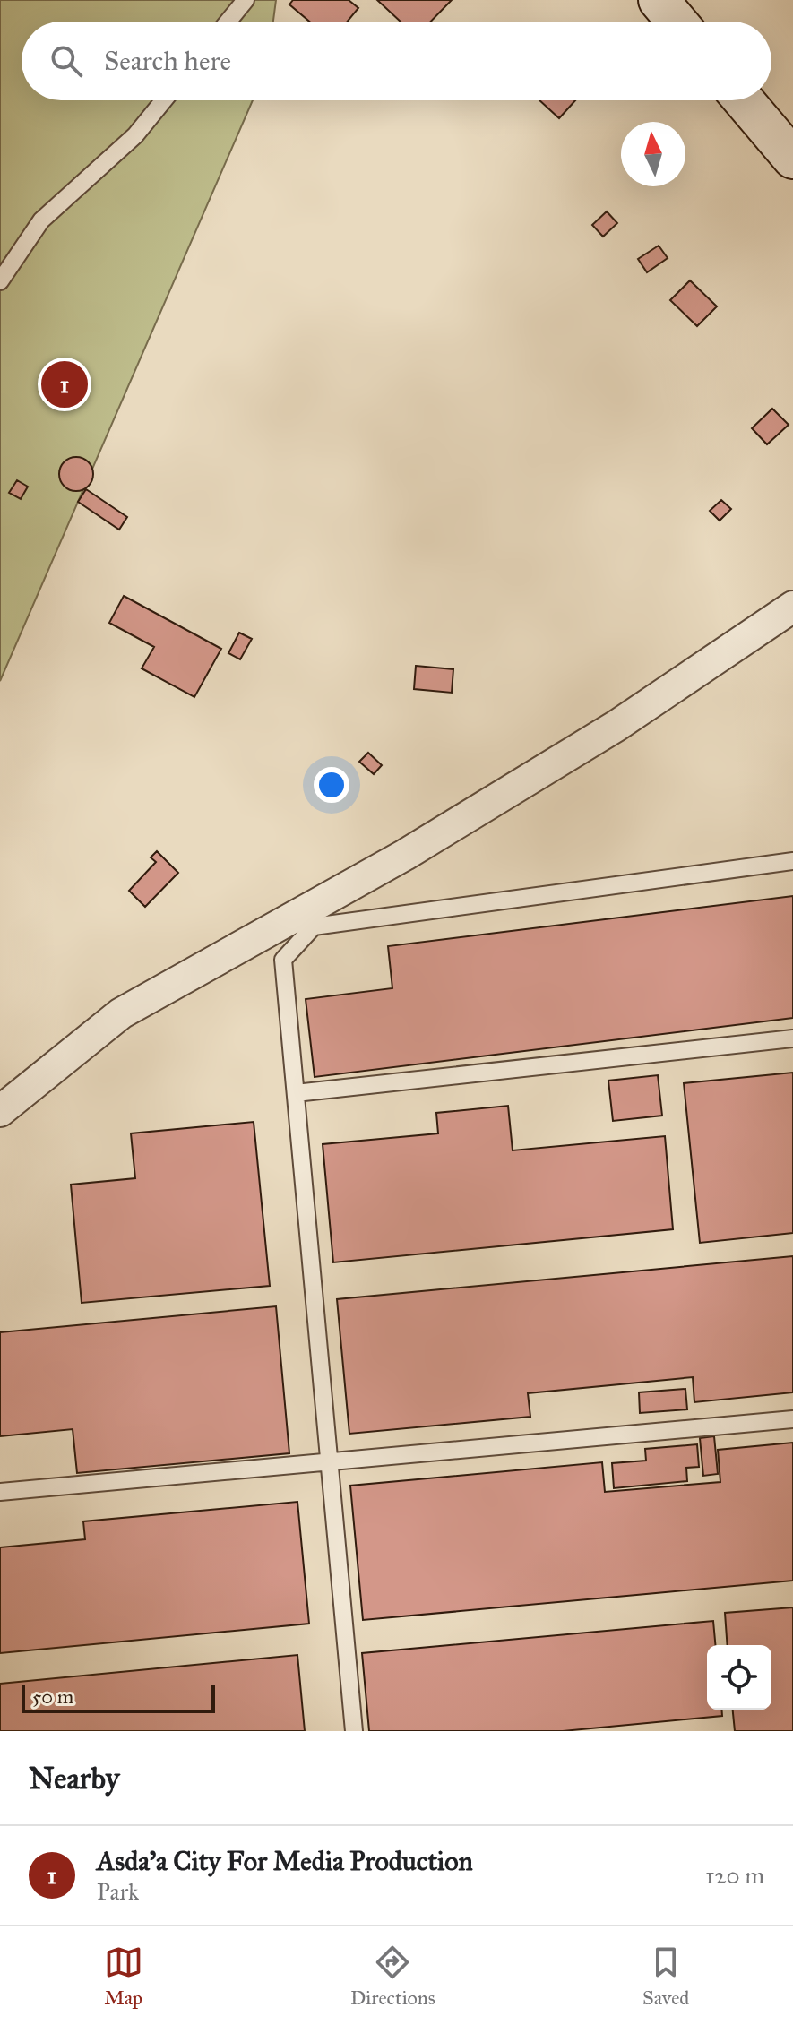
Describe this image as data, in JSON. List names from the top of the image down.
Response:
{
  "scale_bar": "50 m",
  "north": "top",
  "page": {
    "search": "Search here",
    "pins": "1",
    "scale": "50 m",
    "heading": "Nearby",
    "list": [
      {
        "mark": "1",
        "name": "Asda'a City For Media Production",
        "note": "Park",
        "value": "120 m"
      }
    ],
    "nav": ["Map", "Directions", "Saved"]
  }
}
